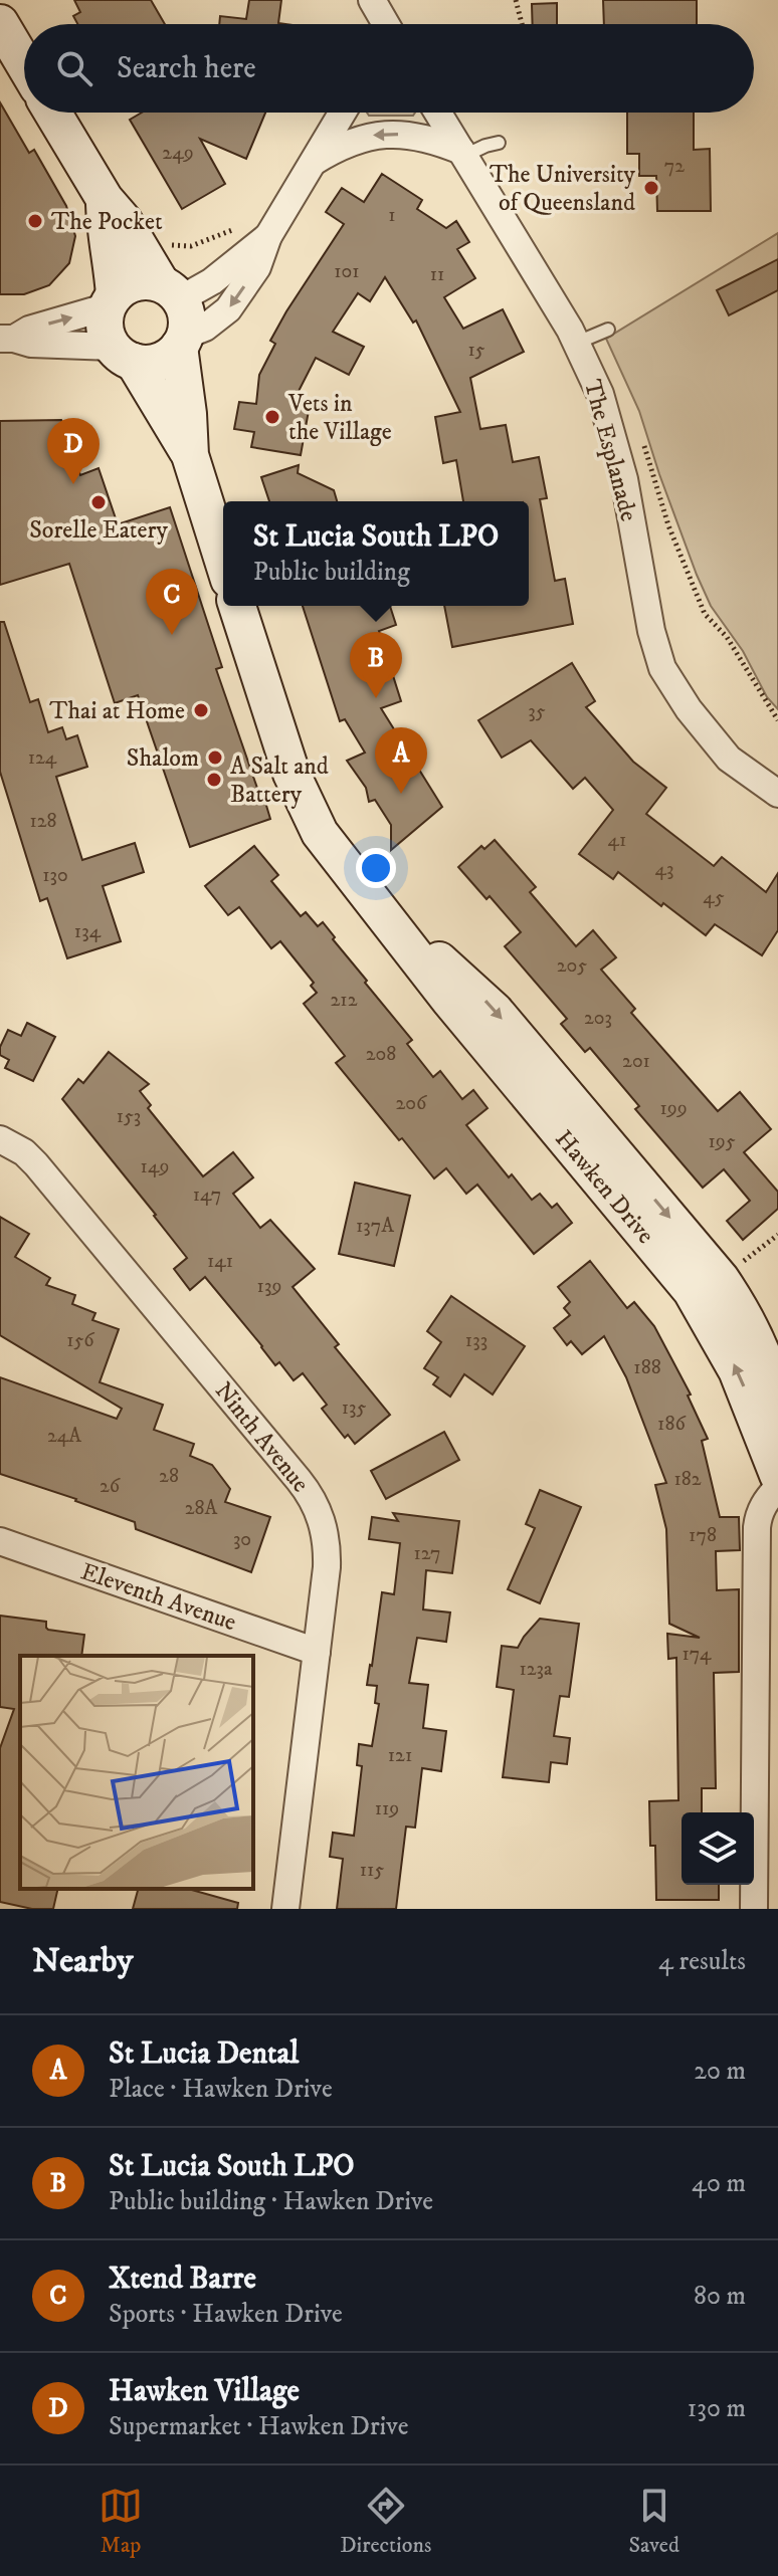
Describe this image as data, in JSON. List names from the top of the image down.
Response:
{
  "streets": {
    "main road": ["Hawken Drive"],
    "street": ["The Esplanade", "Ninth Avenue", "Eleventh Avenue"]
  },
  "crossings": [
    ["Ninth Avenue", "Eleventh Avenue"]
  ],
  "places": [
    "The University of Queensland",
    "The Pocket",
    "Vets in the Village",
    "Sorelle Eatery",
    "Thai at Home",
    "Shalom",
    "A Salt and Battery"
  ],
  "house_numbers": [
    "249",
    "72",
    "1",
    "101",
    "11",
    "15",
    "35",
    "124",
    "128",
    "41",
    "43",
    "130",
    "45",
    "134",
    "205",
    "212",
    "203",
    "208",
    "201",
    "206",
    "199",
    "153",
    "195",
    "149",
    "147",
    "137A",
    "141",
    "139",
    "156",
    "133",
    "188",
    "135",
    "186",
    "24A",
    "28",
    "182",
    "26",
    "28A",
    "178",
    "30",
    "127",
    "174",
    "123a",
    "121",
    "119",
    "115"
  ],
  "page": {
    "search": "Search here",
    "pins": [
      "D",
      "C",
      "B",
      "A"
    ],
    "popup": ["St Lucia South LPO", "Public building"],
    "heading": ["Nearby", "4 results"],
    "list": [
      {
        "mark": "A",
        "name": "St Lucia Dental",
        "note": "Place · Hawken Drive",
        "value": "20 m"
      },
      {
        "mark": "B",
        "name": "St Lucia South LPO",
        "note": "Public building · Hawken Drive",
        "value": "40 m"
      },
      {
        "mark": "C",
        "name": "Xtend Barre",
        "note": "Sports · Hawken Drive",
        "value": "80 m"
      },
      {
        "mark": "D",
        "name": "Hawken Village",
        "note": "Supermarket · Hawken Drive",
        "value": "130 m"
      }
    ],
    "nav": ["Map", "Directions", "Saved"]
  }
}
